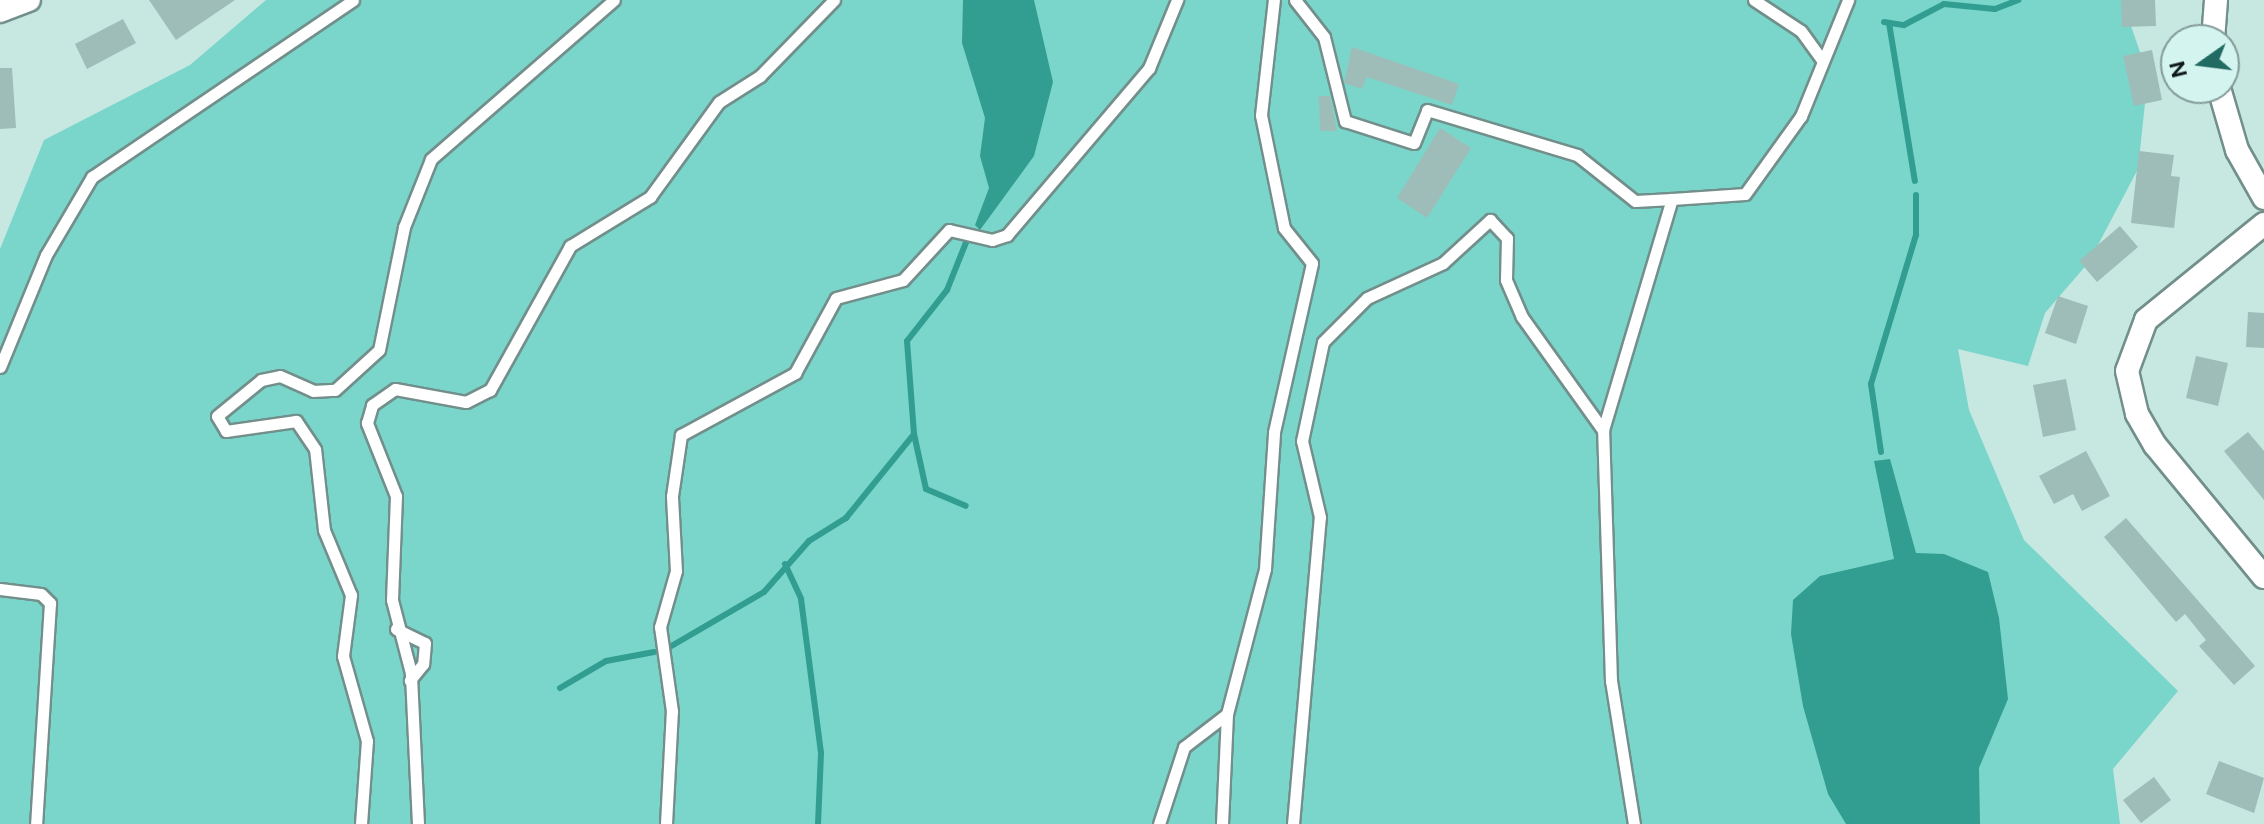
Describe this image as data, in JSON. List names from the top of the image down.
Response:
{
  "north": "left"
}
